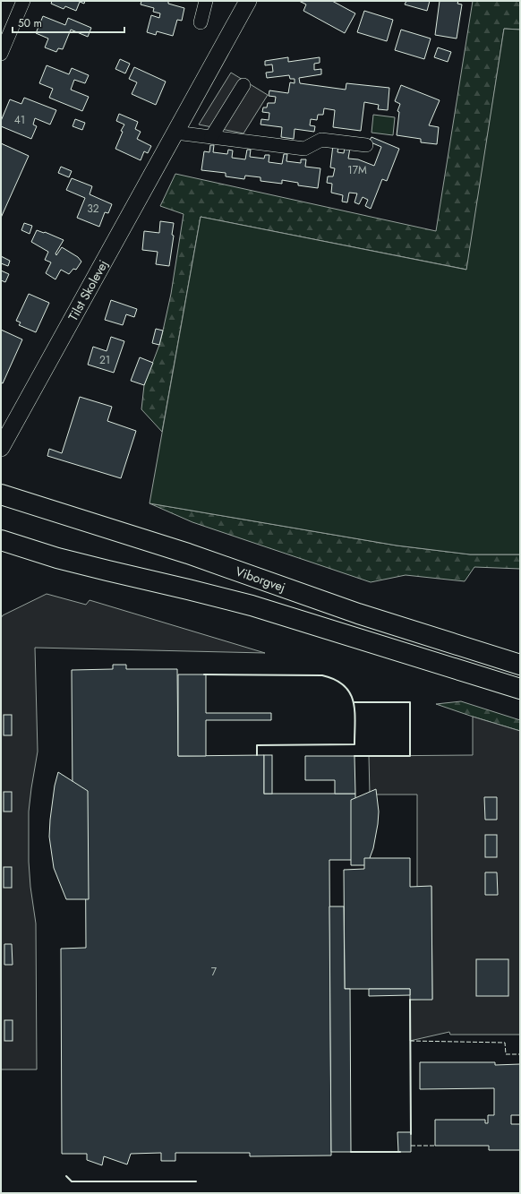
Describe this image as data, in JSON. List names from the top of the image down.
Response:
{
  "streets": {
    "main road": ["Viborgvej"],
    "street": ["Tilst Skolevej"]
  },
  "house_numbers": [
    "41",
    "17M",
    "32",
    "21",
    "7"
  ],
  "scale_bar": "50 m"
}
